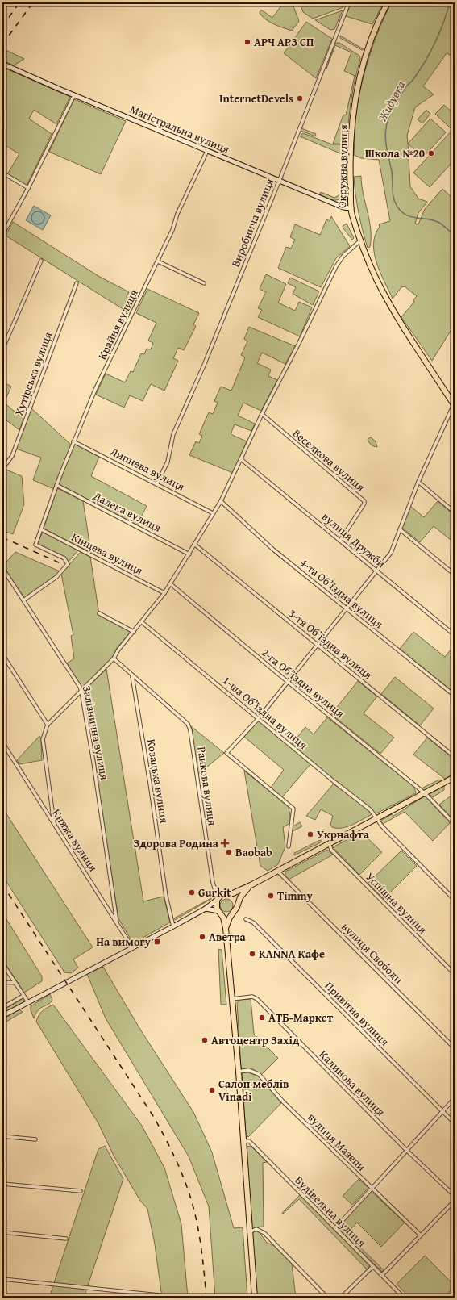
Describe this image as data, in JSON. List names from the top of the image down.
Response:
{
  "streets": {
    "main road": ["Окружна вулиця"],
    "street": [
      "Магістральна вулиця",
      "Виробнича вулиця",
      "Крайня вулиця",
      "Хутірська вулиця",
      "Веселкова вулиця",
      "Липнева вулиця",
      "Далека вулиця",
      "вулиця Дружби",
      "Кінцева вулиця",
      "4-та Обʼїздна вулиця",
      "3-тя Обʼїздна вулиця",
      "2-га Обʼїздна вулиця",
      "1-ша Обʼїздна вулиця",
      "Залізнична вулиця",
      "Козацька вулиця",
      "Ранкова вулиця",
      "Княжа вулиця",
      "Успішна вулиця",
      "вулиця Свободи",
      "Привітна вулиця",
      "Калинова вулиця",
      "вулиця Мазепи",
      "Будівельна вулиця"
    ]
  },
  "crossings": [
    ["Магістральна вулиця", "Окружна вулиця"],
    ["Магістральна вулиця", "Виробнича вулиця"],
    ["Магістральна вулиця", "Крайня вулиця"],
    ["Виробнича вулиця", "Липнева вулиця"],
    ["Крайня вулиця", "Липнева вулиця"],
    ["Крайня вулиця", "Далека вулиця"],
    ["Крайня вулиця", "Кінцева вулиця"],
    ["Крайня вулиця", "Залізнична вулиця"],
    ["Веселкова вулиця", "вулиця Дружби"],
    ["Залізнична вулиця", "Княжа вулиця"],
    ["Козацька вулиця", "Ранкова вулиця"]
  ],
  "water": ["Жидувка"],
  "places": {
    "other": [
      "АРЧ АРЗ СП",
      "InternetDevels",
      "Школа №20",
      "Укрнафта",
      "Baobab",
      "Gurkit",
      "Timmy",
      "Аветра",
      "KANNA Кафе",
      "АТБ-Маркет",
      "Автоцентр Захід",
      "Салон меблів Vinadi"
    ],
    "health": ["Здорова Родина"],
    "transit": ["На вимогу"]
  }
}
